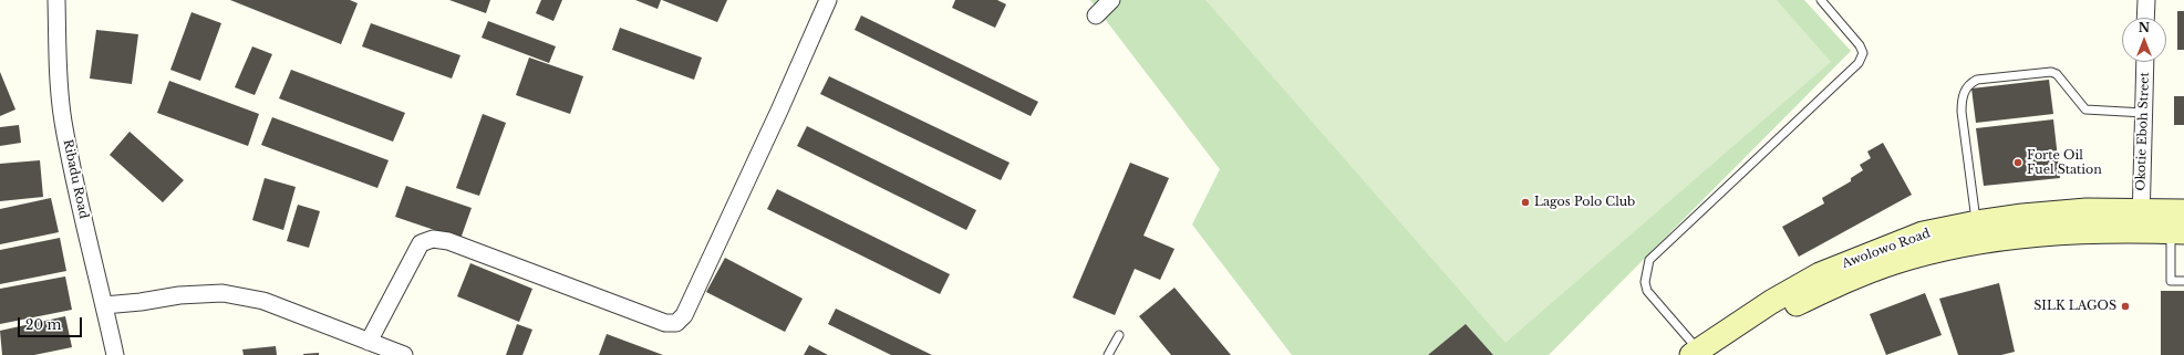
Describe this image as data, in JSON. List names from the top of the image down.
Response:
{
  "streets": {
    "main road": ["Awolowo Road"],
    "street": ["Okotie Eboh Street", "Ribadu Road"]
  },
  "crossings": [
    ["Okotie Eboh Street", "Awolowo Road"]
  ],
  "places": ["Forte Oil Fuel Station", "Lagos Polo Club", "SILK LAGOS"],
  "scale_bar": "20 m",
  "north": "top"
}
